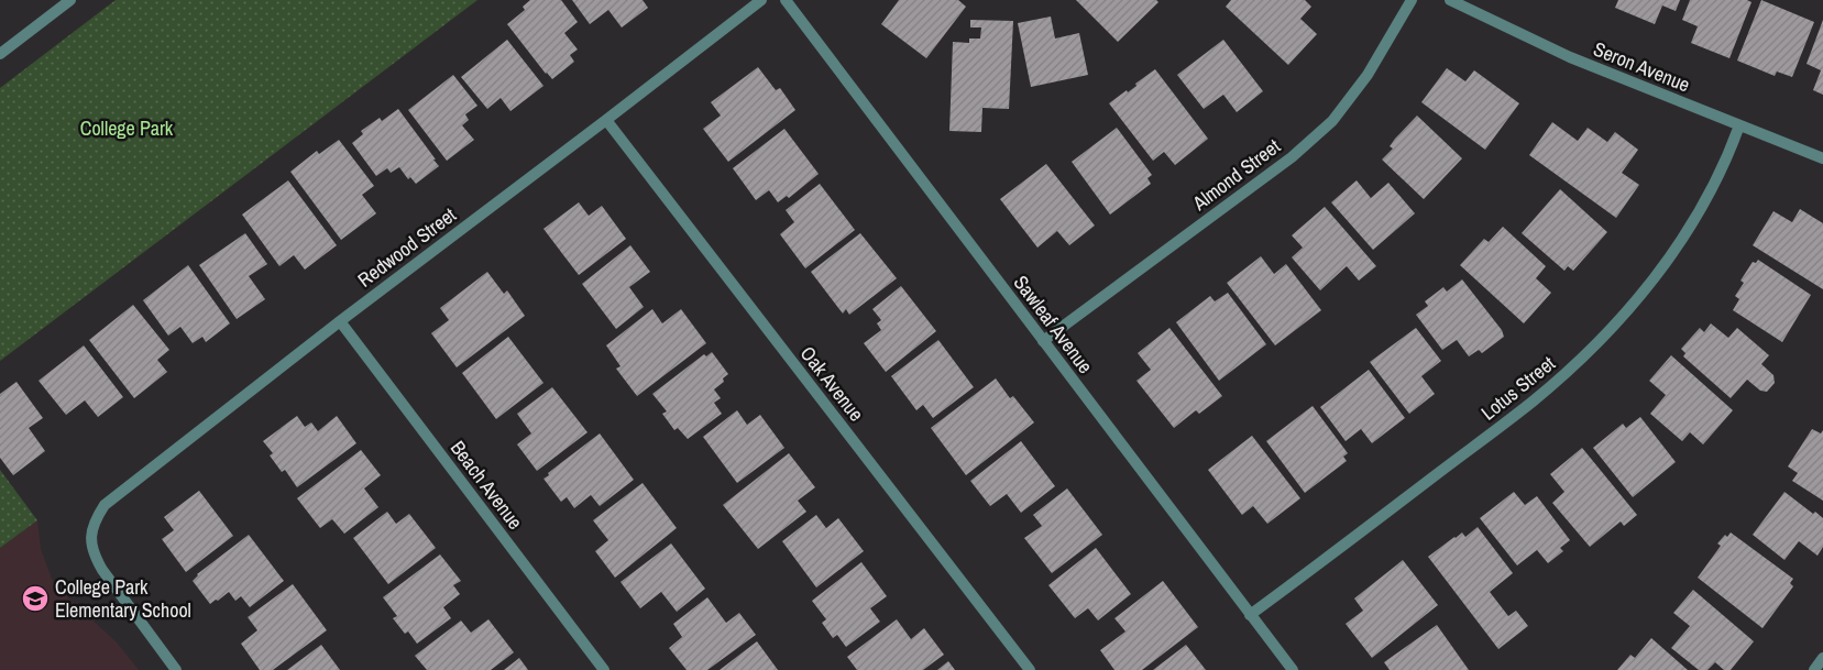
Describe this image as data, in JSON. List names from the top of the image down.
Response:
{
  "streets": {
    "street": [
      "Seron Avenue",
      "Almond Street",
      "Redwood Street",
      "Sawleaf Avenue",
      "Oak Avenue",
      "Lotus Street",
      "Beach Avenue"
    ]
  },
  "crossings": [
    ["Seron Avenue", "Lotus Street"],
    ["Almond Street", "Sawleaf Avenue"],
    ["Redwood Street", "Oak Avenue"],
    ["Redwood Street", "Beach Avenue"],
    ["Sawleaf Avenue", "Lotus Street"]
  ],
  "parks": ["College Park"],
  "places": {
    "school or university": ["College Park Elementary School"]
  }
}
